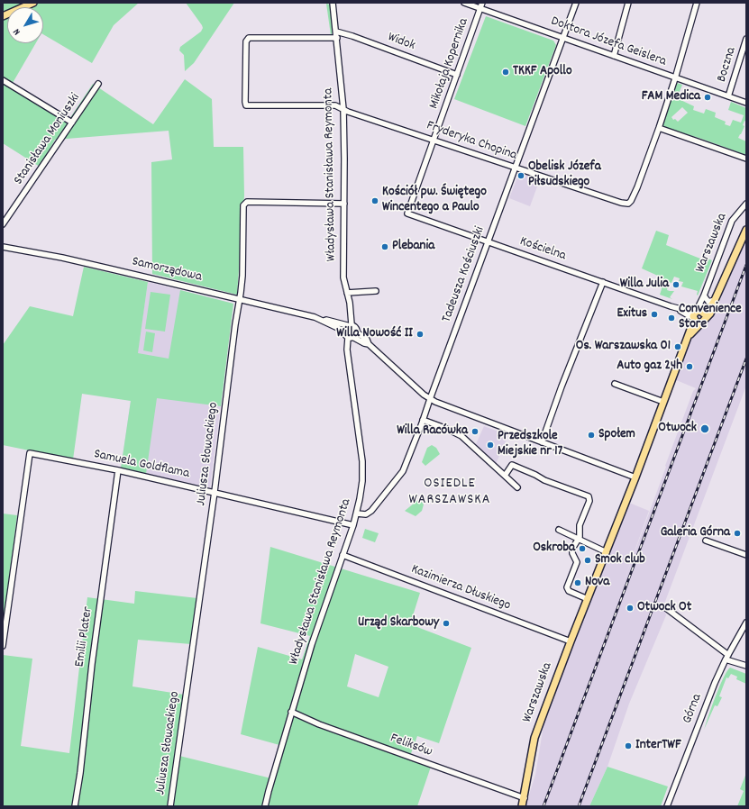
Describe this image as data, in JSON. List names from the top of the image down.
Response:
{
  "streets": {
    "main road": ["Warszawska"],
    "street": [
      "Widok",
      "Doktora Józefa Geislera",
      "Mikołaja Kopernika",
      "Boczna",
      "Stanisława Moniuszki",
      "Fryderyka Chopina",
      "Władysława Stanisława Reymonta",
      "Kościelna",
      "Samorządowa",
      "Tadeusza Kościuszki",
      "Juliusza Słowackiego",
      "Samuela Goldflama",
      "Kazimierza Dłuskiego",
      "Emilii Plater",
      "Górna",
      "Feliksów"
    ]
  },
  "crossings": [
    ["Widok", "Mikołaja Kopernika"],
    ["Widok", "Władysława Stanisława Reymonta"],
    ["Doktora Józefa Geislera", "Mikołaja Kopernika"],
    ["Doktora Józefa Geislera", "Boczna"],
    ["Doktora Józefa Geislera", "Fryderyka Chopina"],
    ["Doktora Józefa Geislera", "Tadeusza Kościuszki"],
    ["Mikołaja Kopernika", "Fryderyka Chopina"],
    ["Mikołaja Kopernika", "Kościelna"],
    ["Fryderyka Chopina", "Władysława Stanisława Reymonta"],
    ["Fryderyka Chopina", "Tadeusza Kościuszki"],
    ["Władysława Stanisława Reymonta", "Samorządowa"],
    ["Władysława Stanisława Reymonta", "Tadeusza Kościuszki"],
    ["Władysława Stanisława Reymonta", "Juliusza Słowackiego"],
    ["Władysława Stanisława Reymonta", "Samuela Goldflama"],
    ["Władysława Stanisława Reymonta", "Kazimierza Dłuskiego"],
    ["Władysława Stanisława Reymonta", "Feliksów"],
    ["Warszawska", "Kościelna"],
    ["Warszawska", "Kazimierza Dłuskiego"],
    ["Warszawska", "Feliksów"],
    ["Kościelna", "Tadeusza Kościuszki"],
    ["Samorządowa", "Juliusza Słowackiego"],
    ["Juliusza Słowackiego", "Samuela Goldflama"],
    ["Samuela Goldflama", "Emilii Plater"]
  ],
  "districts": ["OSIEDLE WARSZAWSKA"],
  "places": [
    "TKKF Apollo",
    "FAM Medica",
    "Obelisk Józefa Piłsudskiego",
    "Kościół pw. Świętego Wincentego a Paulo",
    "Plebania",
    "Willa Julia",
    "Exitus",
    "Convenience Store",
    "Willa Nowość II",
    "Os. Warszawska 01",
    "Auto gaz 24h",
    "Otwock",
    "Willa Racówka",
    "Społem",
    "Przedszkole Miejskie nr 17",
    "Galeria Górna",
    "Oskroba",
    "Smok club",
    "Nova",
    "Otwock Ot",
    "Urząd Skarbowy",
    "InterTWF"
  ],
  "north": "bottom left"
}
